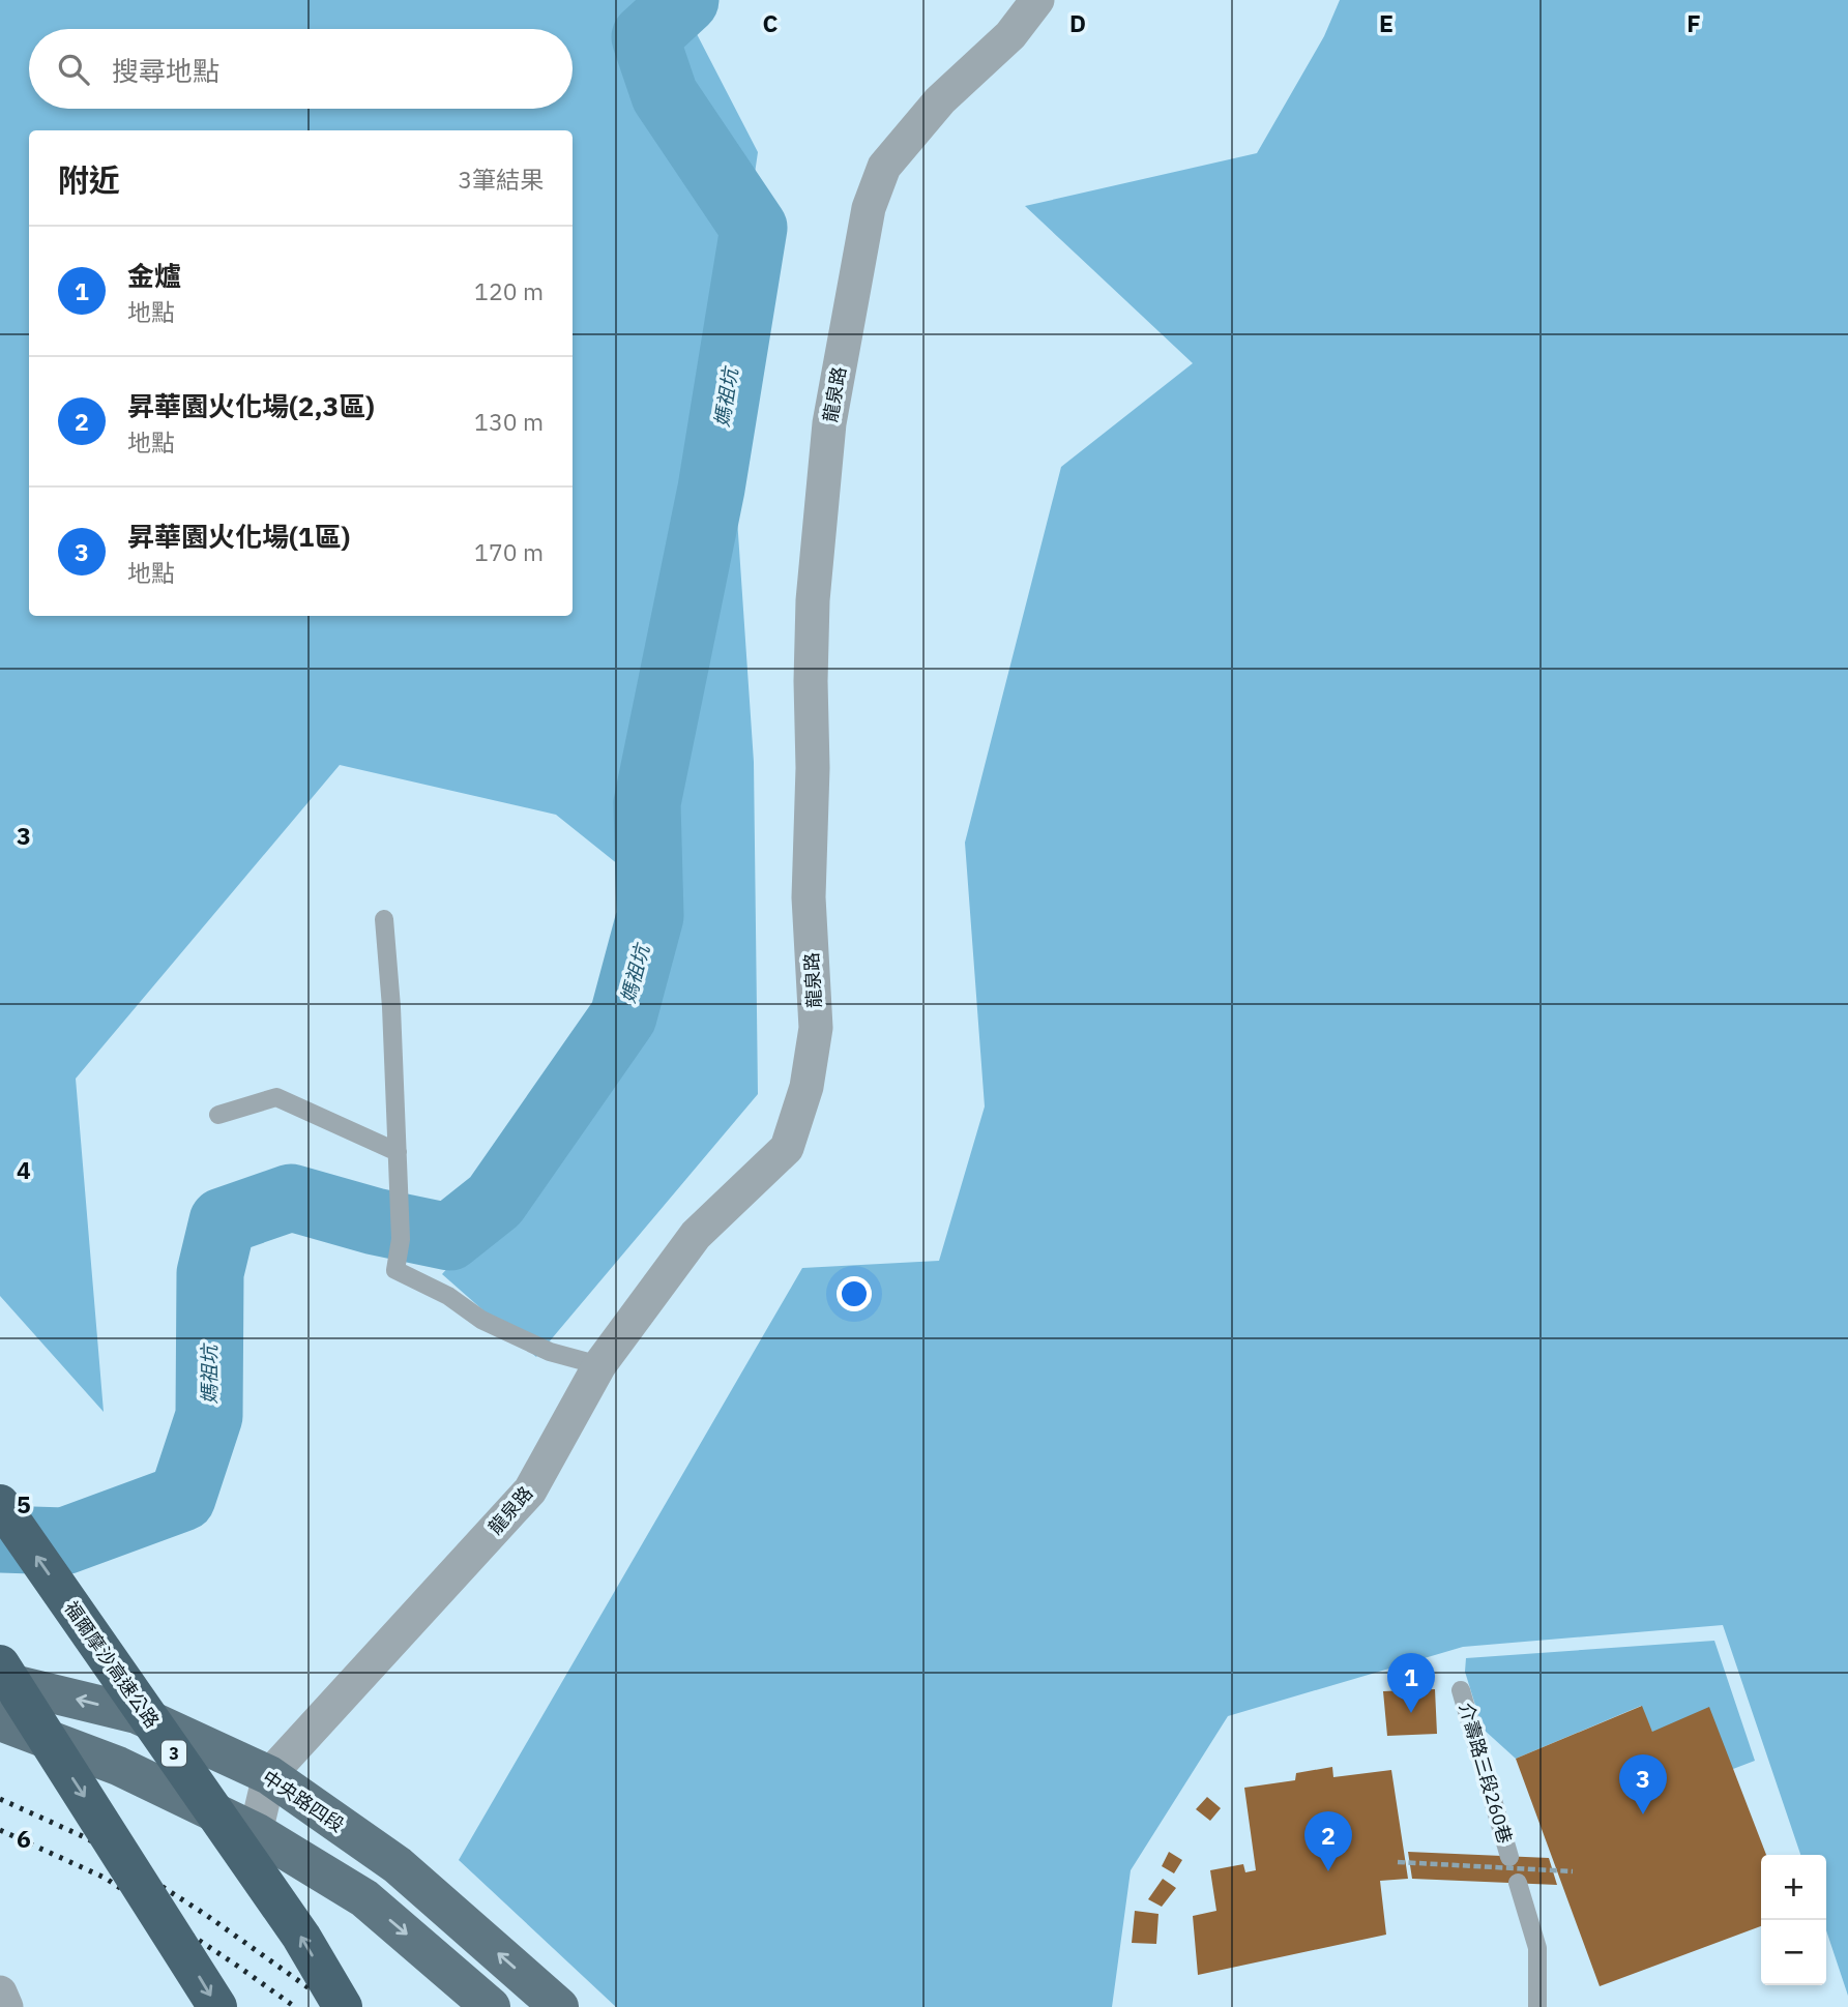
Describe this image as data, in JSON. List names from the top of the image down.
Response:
{
  "streets": {
    "highway": ["福爾摩沙高速公路", "3"],
    "main road": ["中央路四段"],
    "street": ["龍泉路"],
    "lane": ["介壽路三段260巷"]
  },
  "crossings": [
    ["龍泉路", "3"],
    ["龍泉路", "中央路四段"]
  ],
  "water": ["媽祖坑"],
  "page": {
    "search": "搜尋地點",
    "heading": ["附近", "3筆結果"],
    "list": [
      {
        "mark": "1",
        "name": "金爐",
        "note": "地點",
        "value": "120 m"
      },
      {
        "mark": "2",
        "name": "昇華園火化場(2,3區)",
        "note": "地點",
        "value": "130 m"
      },
      {
        "mark": "3",
        "name": "昇華園火化場(1區)",
        "note": "地點",
        "value": "170 m"
      }
    ],
    "pins": ["1", "3", "2"],
    "map_buttons": ["+", "−"]
  },
  "grid": {
    "columns": [
      "C",
      "D",
      "E",
      "F"
    ],
    "rows": [
      "3",
      "4",
      "5",
      "6"
    ]
  }
}
